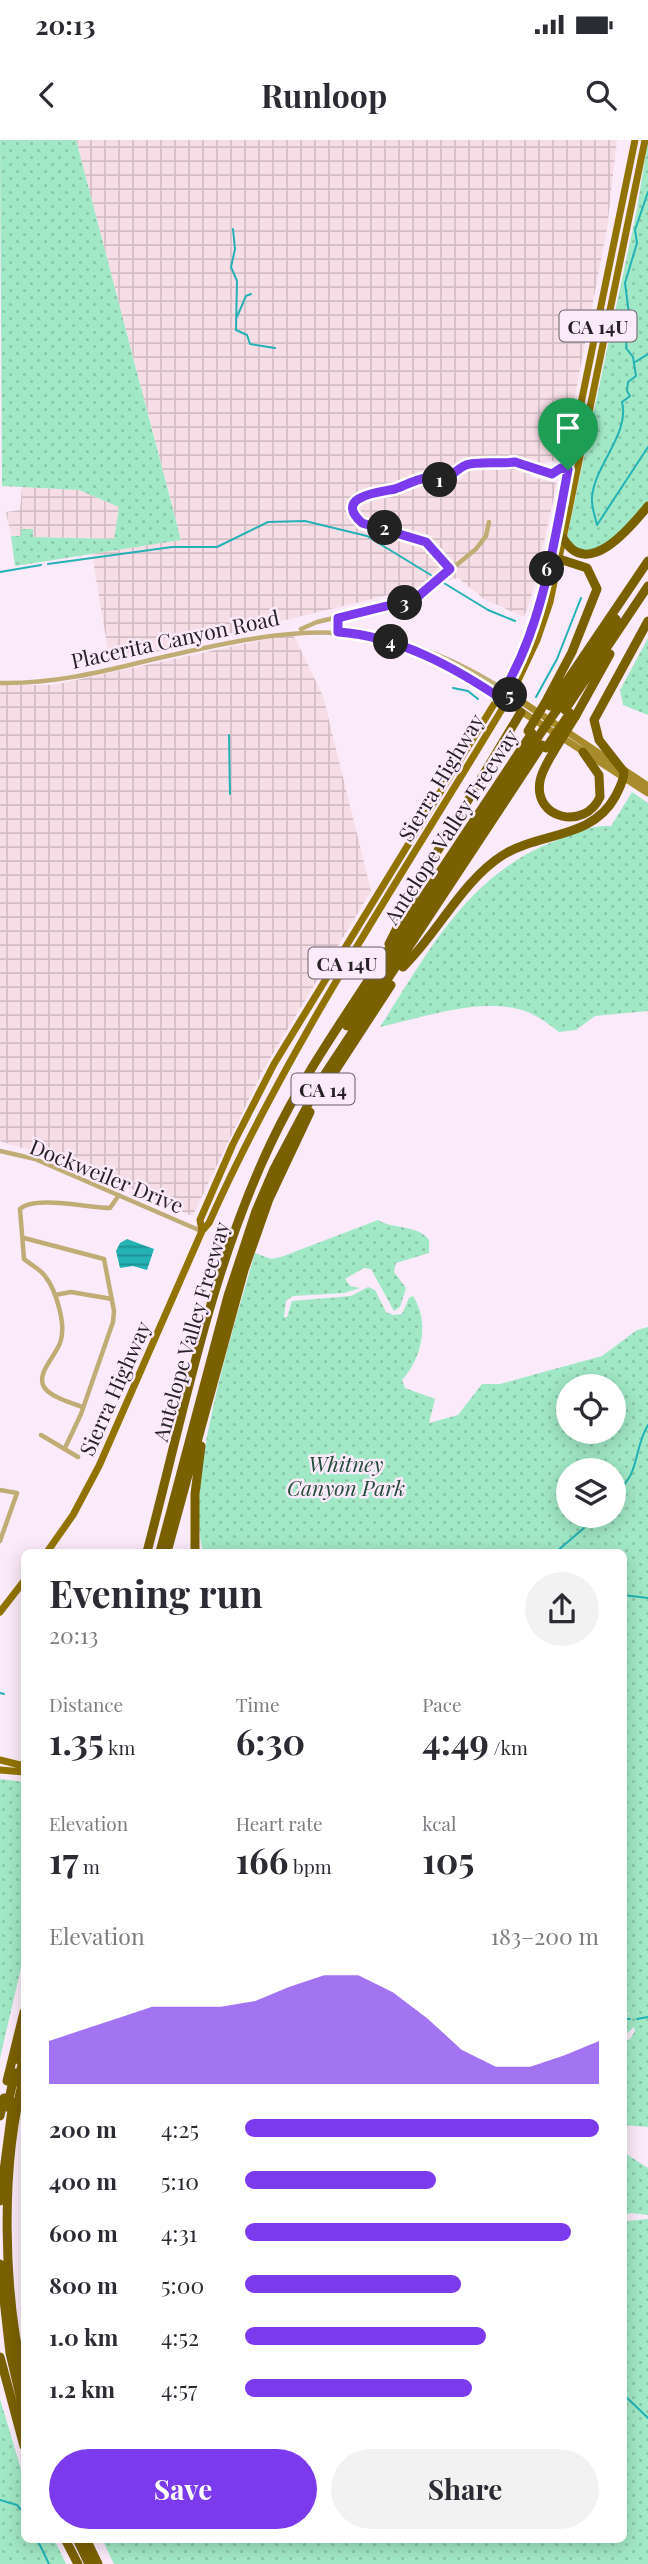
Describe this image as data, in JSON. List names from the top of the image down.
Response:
{
  "streets": {
    "highway": ["Antelope Valley Freeway", "CA 14"],
    "main road": ["CA 14U", "Placerita Canyon Road", "Sierra Highway"],
    "street": ["Dockweiler Drive"]
  },
  "crossings": [
    ["Placerita Canyon Road", "Sierra Highway"],
    ["Sierra Highway", "Dockweiler Drive"]
  ],
  "parks": ["Whitney Canyon Park"],
  "page": {
    "status": "20:13",
    "header": "Runloop",
    "pins": [
      "1",
      "2",
      "6",
      "3",
      "4",
      "5"
    ],
    "heading": ["Evening run", "20:13"],
    "stats": [
      ["Distance", "1.35 km"],
      ["Time", "6:30"],
      ["Pace", "4:49 /km"],
      ["Elevation", "17 m"],
      ["Heart rate", "166 bpm"],
      ["kcal", "105"]
    ],
    "chart": ["Elevation", "183–200 m"],
    "list": [
      {
        "name": "200 m",
        "note": "4:25"
      },
      {
        "name": "400 m",
        "note": "5:10"
      },
      {
        "name": "600 m",
        "note": "4:31"
      },
      {
        "name": "800 m",
        "note": "5:00"
      },
      {
        "name": "1.0 km",
        "note": "4:52"
      },
      {
        "name": "1.2 km",
        "note": "4:57"
      }
    ],
    "buttons": ["Save", "Share"]
  }
}
